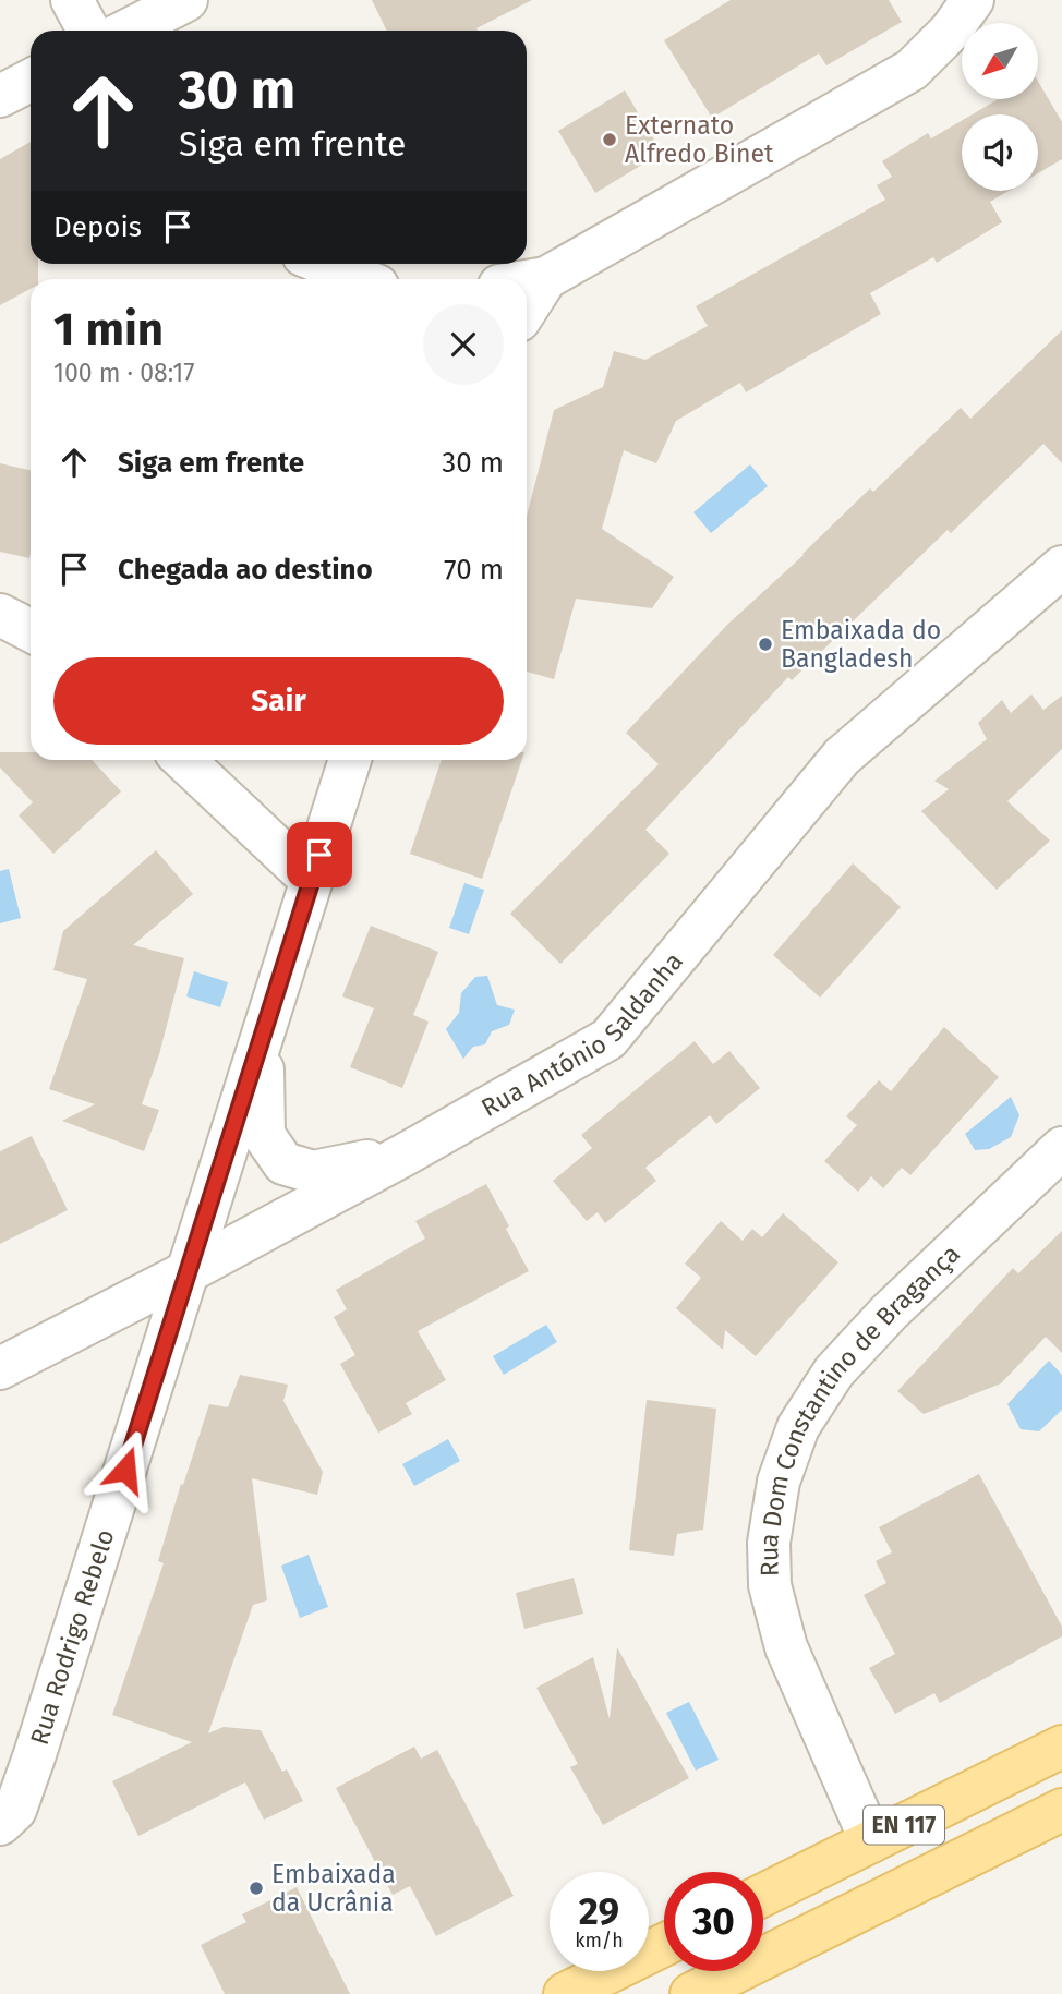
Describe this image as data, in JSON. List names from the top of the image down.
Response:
{
  "streets": {
    "main road": ["EN 117"],
    "street": ["Rua António Saldanha", "Rua Dom Constantino de Bragança", "Rua Rodrigo Rebelo"]
  },
  "crossings": [
    ["Rua António Saldanha", "Rua Rodrigo Rebelo"],
    ["Rua Dom Constantino de Bragança", "EN 117"]
  ],
  "places": ["Externato Alfredo Binet", "Embaixada do Bangladesh", "Embaixada da Ucrânia"],
  "north": "bottom left",
  "page": {
    "turn": ["30 m", "Siga em frente"],
    "then": "Depois",
    "heading": ["1 min", "100 m · 08:17"],
    "list": [
      {
        "name": "Siga em frente",
        "value": "30 m"
      },
      {
        "name": "Chegada ao destino",
        "value": "70 m"
      }
    ],
    "buttons": "Sair",
    "speed": "29 km/h",
    "limit": "30"
  }
}
